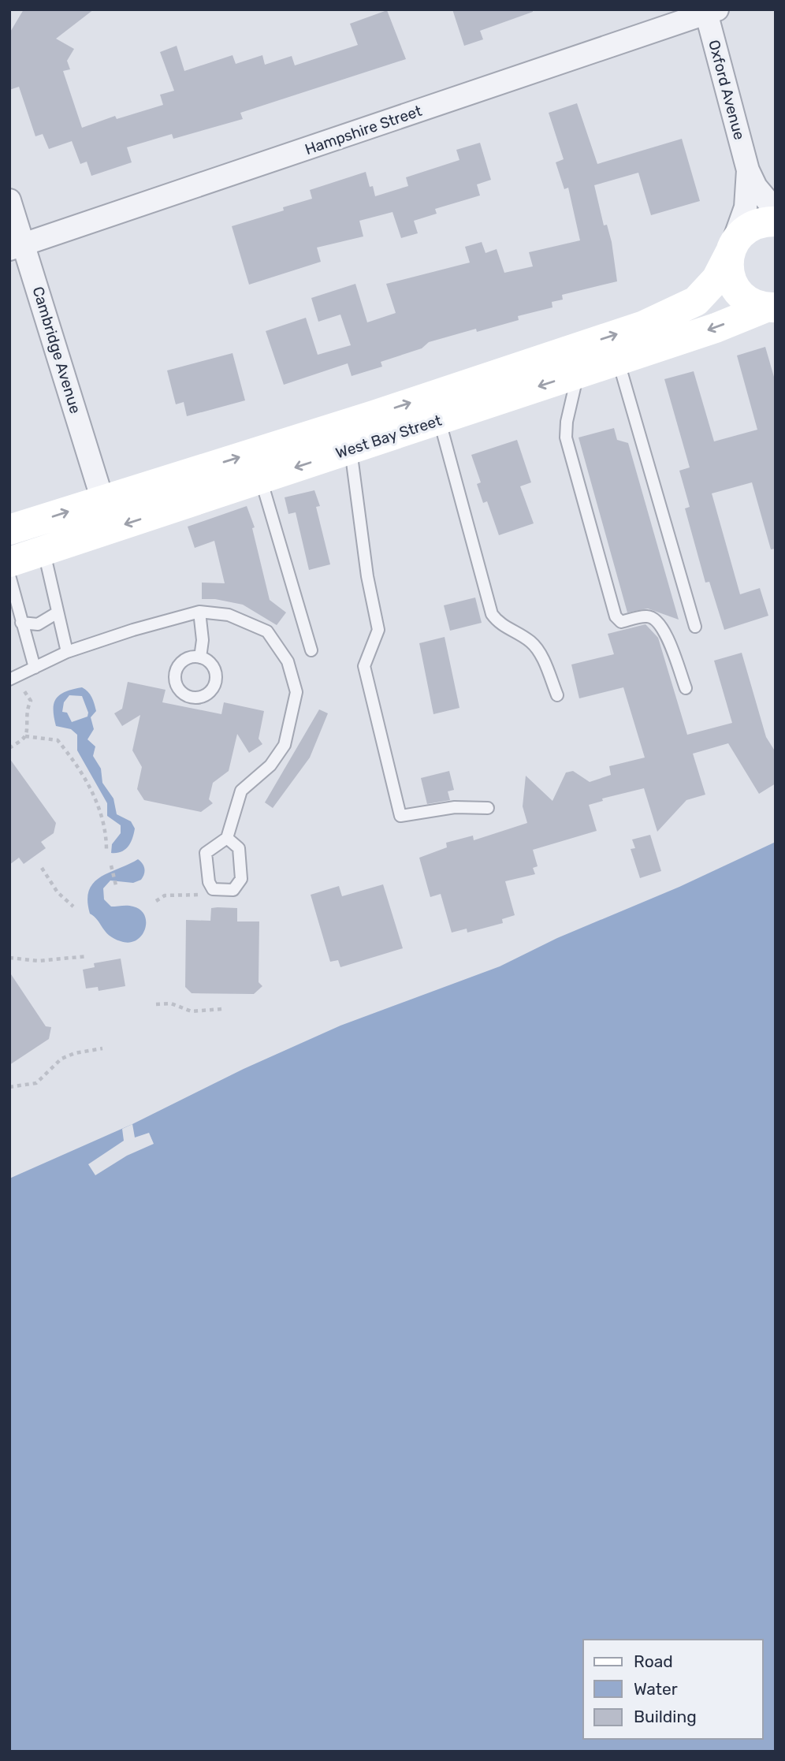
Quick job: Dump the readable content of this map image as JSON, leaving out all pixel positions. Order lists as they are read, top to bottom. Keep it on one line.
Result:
{"streets":{"main road":["West Bay Street"],"street":["Oxford Avenue","Hampshire Street","Cambridge Avenue"]},"crossings":[["Oxford Avenue","Hampshire Street"],["Oxford Avenue","West Bay Street"],["Hampshire Street","Cambridge Avenue"],["Cambridge Avenue","West Bay Street"]],"legend":["Road","Water","Building"]}
